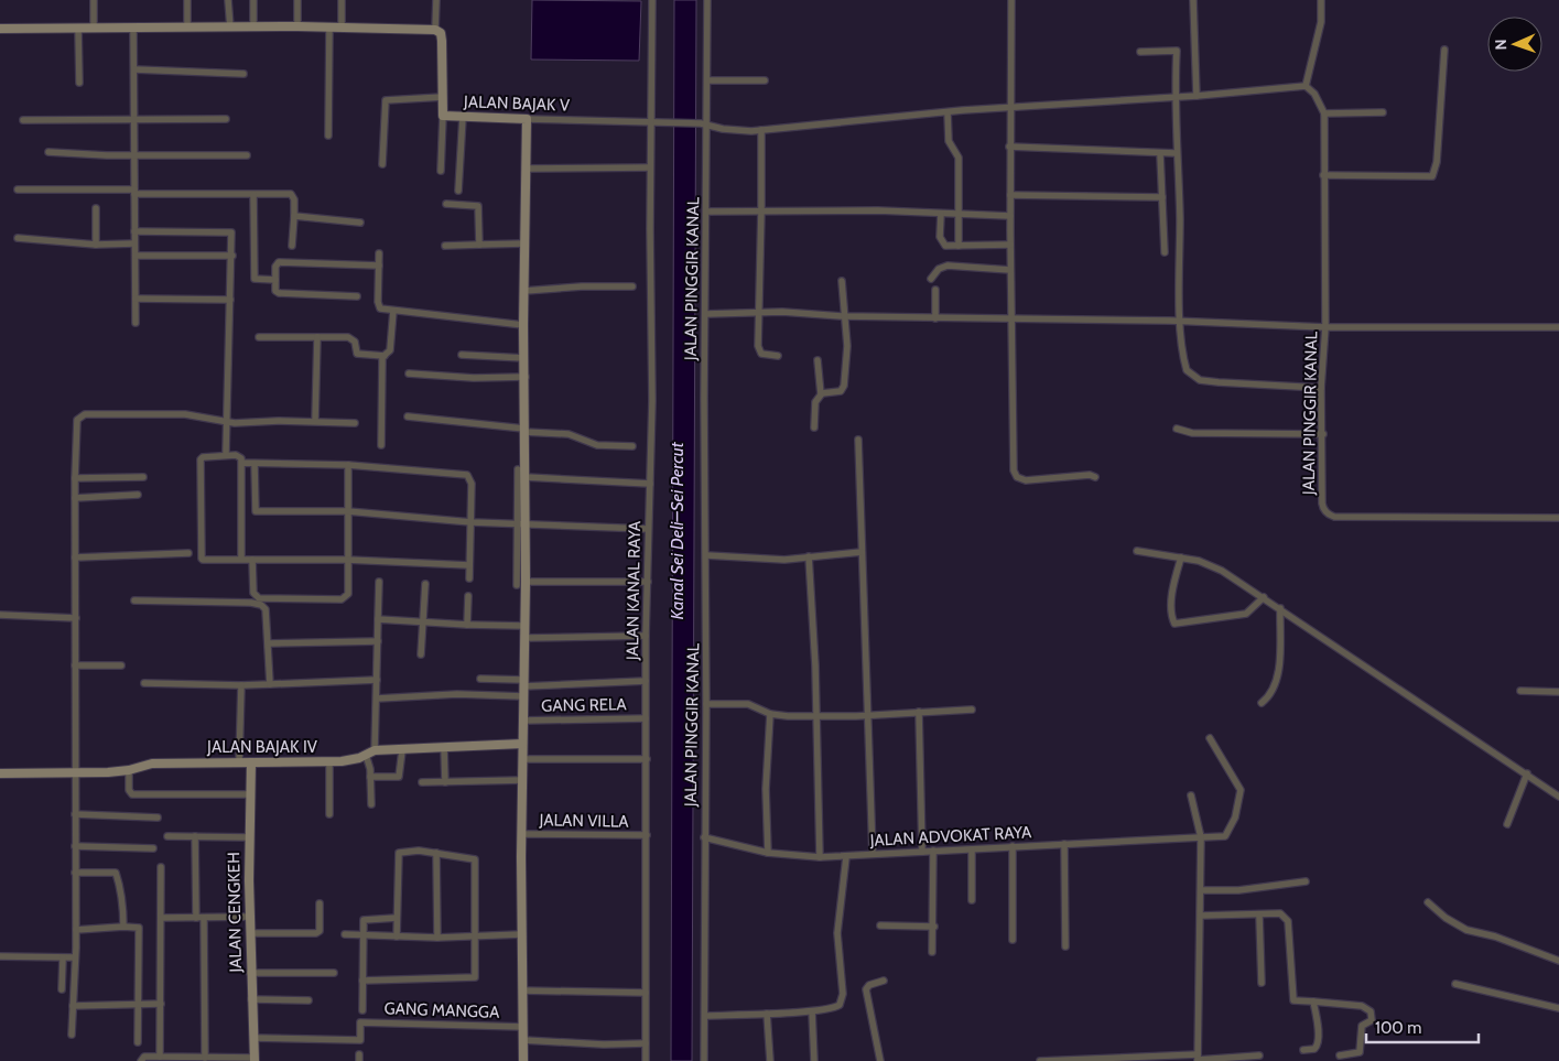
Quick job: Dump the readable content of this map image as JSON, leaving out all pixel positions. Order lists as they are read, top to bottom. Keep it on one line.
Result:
{"streets":{"street":["JALAN BAJAK V","JALAN PINGGIR KANAL","JALAN KANAL RAYA","GANG RELA","JALAN BAJAK IV","JALAN VILLA","JALAN ADVOKAT RAYA","JALAN CENGKEH","GANG MANGGA"]},"crossings":[["JALAN BAJAK V","JALAN PINGGIR KANAL"],["JALAN BAJAK V","JALAN KANAL RAYA"],["JALAN PINGGIR KANAL","JALAN ADVOKAT RAYA"],["JALAN KANAL RAYA","GANG RELA"],["JALAN KANAL RAYA","JALAN VILLA"],["JALAN BAJAK IV","JALAN CENGKEH"],["JALAN CENGKEH","GANG MANGGA"]],"water":["Kanal Sei Deli–Sei Percut"],"scale_bar":"100 m","north":"left"}
